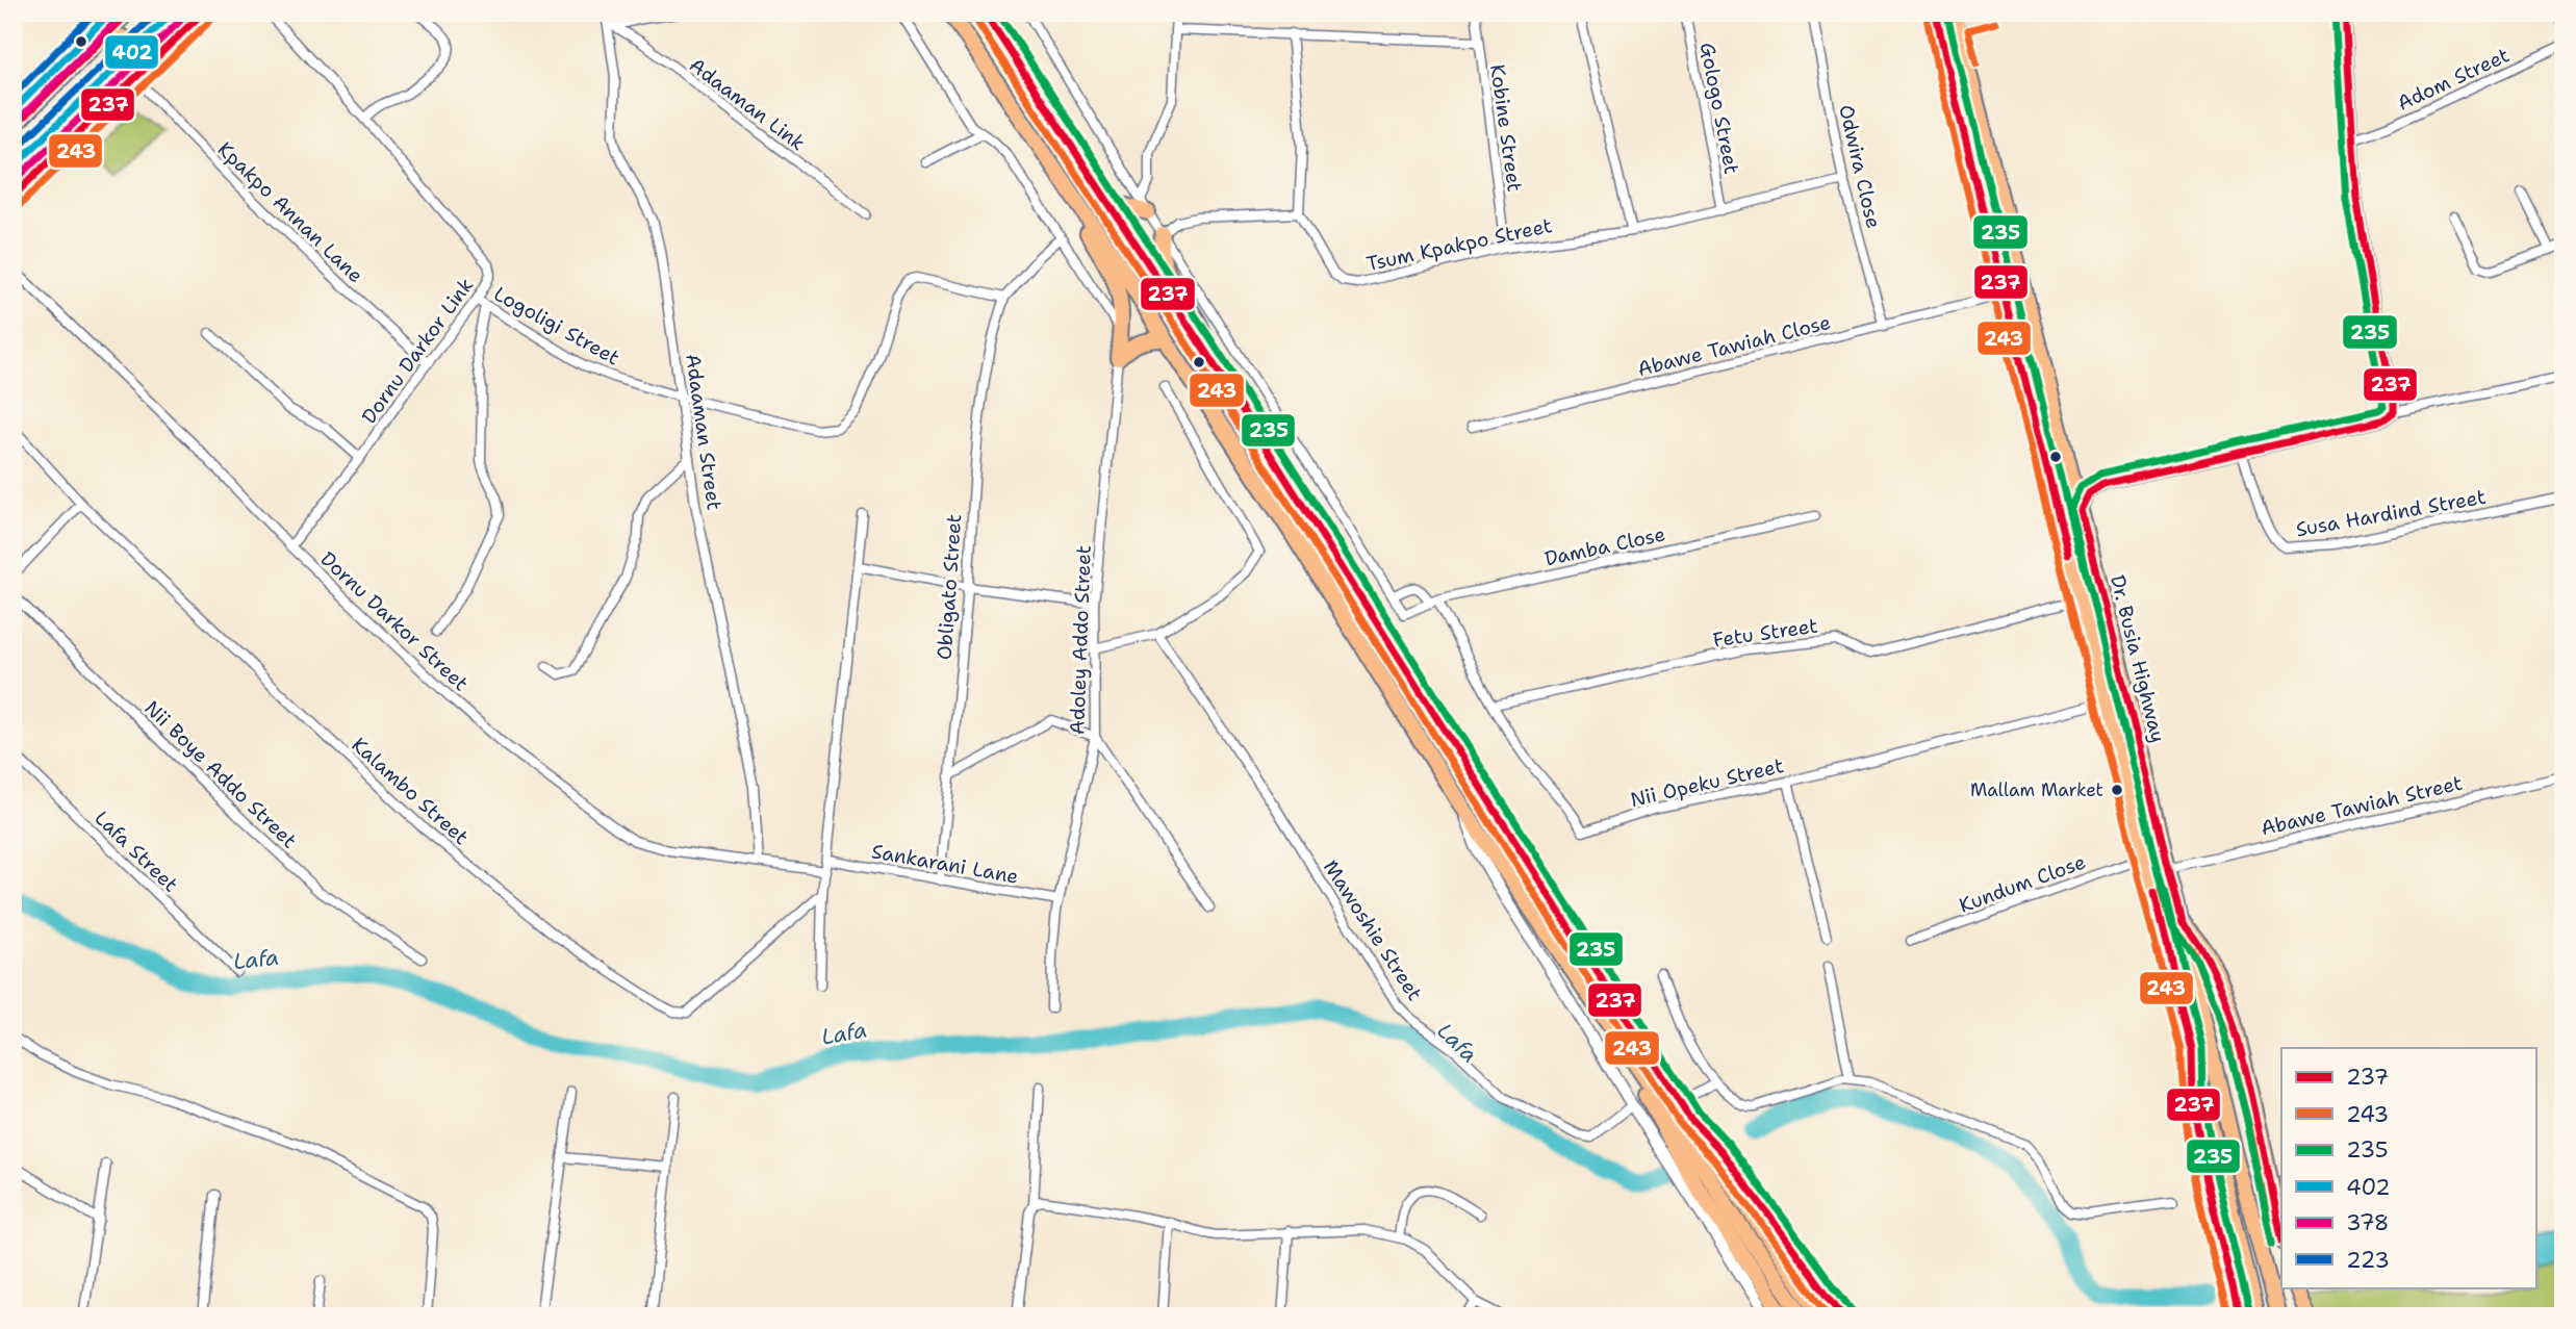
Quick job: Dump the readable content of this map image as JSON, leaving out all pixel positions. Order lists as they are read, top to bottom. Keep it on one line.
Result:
{"streets":{"highway":["Dr. Busia Highway"],"street":["Adom Street","Adaaman Link","Gologo Street","Kobine Street","Odwira Close","Kpakpo Annan Lane","Tsum Kpakpo Street","Logoligi Street","Abawe Tawiah Close","Dornu Darkor Link","Adaaman Street","Susa Hardind Street","Damba Close","Obligato Street","Dornu Darkor Street","Fetu Street","Adoley Addo Street","Nii Boye Addo Street","Nii Opeku Street","Kalambo Street","Abawe Tawiah Street","Lafa Street","Sankarani Lane","Kundum Close","Mawoshie Street"]},"crossings":[["Adaaman Link","Adaaman Street"],["Gologo Street","Tsum Kpakpo Street"],["Kobine Street","Tsum Kpakpo Street"],["Odwira Close","Tsum Kpakpo Street"],["Odwira Close","Abawe Tawiah Close"],["Kpakpo Annan Lane","Dornu Darkor Link"],["Logoligi Street","Dornu Darkor Link"],["Logoligi Street","Adaaman Street"],["Logoligi Street","Obligato Street"],["Abawe Tawiah Close","Dr. Busia Highway"],["Dornu Darkor Link","Dornu Darkor Street"],["Adaaman Street","Dornu Darkor Street"],["Damba Close","Nii Opeku Street"],["Obligato Street","Sankarani Lane"],["Fetu Street","Dr. Busia Highway"],["Fetu Street","Nii Opeku Street"],["Adoley Addo Street","Sankarani Lane"],["Dr. Busia Highway","Nii Opeku Street"],["Dr. Busia Highway","Abawe Tawiah Street"],["Dr. Busia Highway","Kundum Close"]],"water":["Lafa"],"places":["Mallam Market"],"lines":["transit line 237","transit line 243","transit line 235","transit line 402","transit line 223","transit line 378"],"legend":["237","243","235","402","378","223"]}
